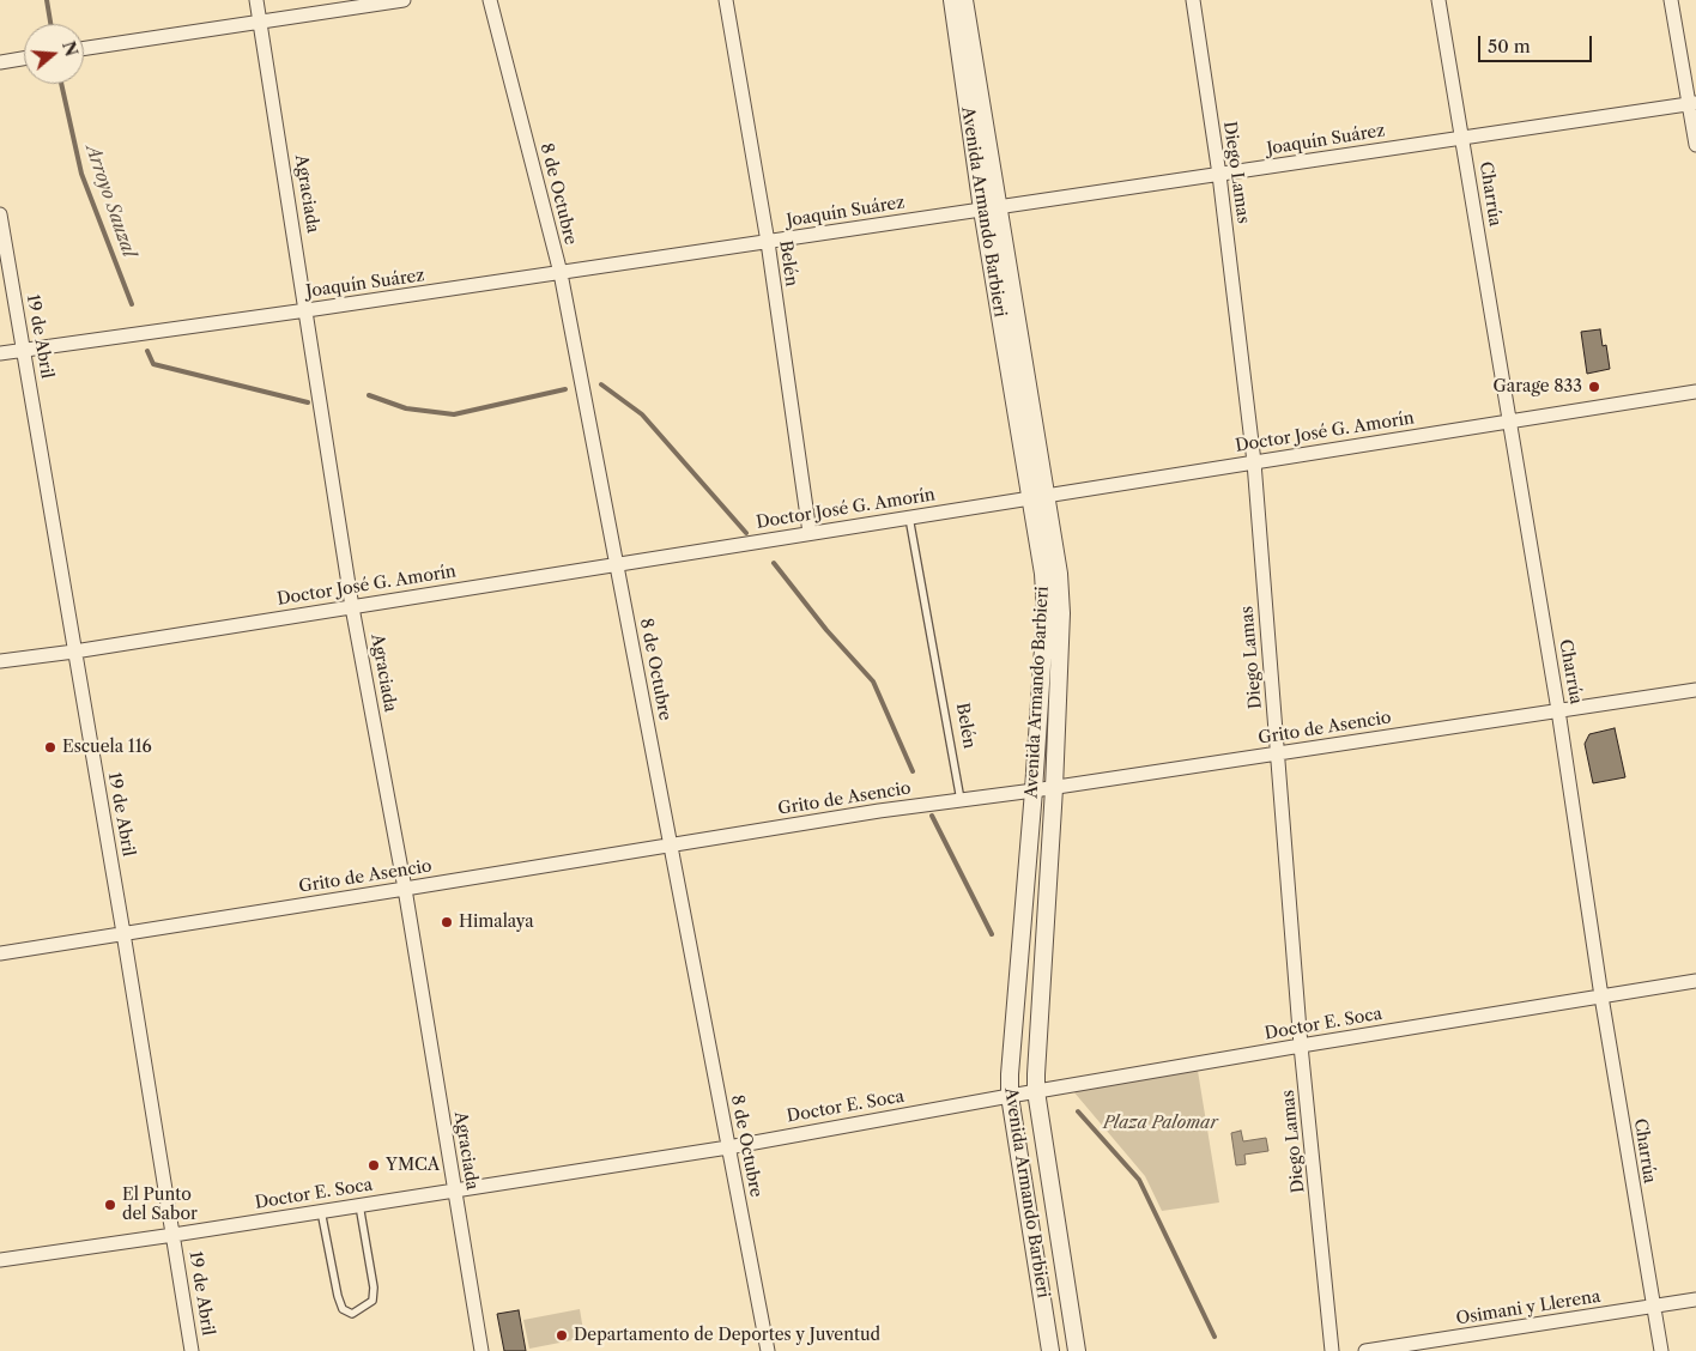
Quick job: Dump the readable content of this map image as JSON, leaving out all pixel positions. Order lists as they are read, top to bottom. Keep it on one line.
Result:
{"streets":{"street":["Joaquín Suárez","Diego Lamas","Agraciada","8 de Octubre","Charrúa","Avenida Armando Barbieri","Belén","19 de Abril","Doctor José G. Amorín","Grito de Asencio","Doctor E. Soca","Osimani y Llerena"]},"crossings":[["Joaquín Suárez","Diego Lamas"],["Joaquín Suárez","Agraciada"],["Joaquín Suárez","8 de Octubre"],["Joaquín Suárez","Charrúa"],["Joaquín Suárez","Avenida Armando Barbieri"],["Joaquín Suárez","Belén"],["Joaquín Suárez","19 de Abril"],["Diego Lamas","Doctor José G. Amorín"],["Diego Lamas","Grito de Asencio"],["Diego Lamas","Doctor E. Soca"],["Agraciada","Doctor José G. Amorín"],["Agraciada","Grito de Asencio"],["Agraciada","Doctor E. Soca"],["8 de Octubre","Doctor José G. Amorín"],["8 de Octubre","Grito de Asencio"],["8 de Octubre","Doctor E. Soca"],["Charrúa","Doctor José G. Amorín"],["Charrúa","Grito de Asencio"],["Charrúa","Doctor E. Soca"],["Charrúa","Osimani y Llerena"],["Avenida Armando Barbieri","Doctor José G. Amorín"],["Avenida Armando Barbieri","Grito de Asencio"],["Avenida Armando Barbieri","Doctor E. Soca"],["Belén","Doctor José G. Amorín"],["Belén","Grito de Asencio"],["19 de Abril","Doctor José G. Amorín"],["19 de Abril","Grito de Asencio"],["19 de Abril","Doctor E. Soca"]],"water":["Arroyo Sauzal"],"parks":["Plaza Palomar"],"places":["Garage 833","Escuela 116","Himalaya","YMCA","El Punto del Sabor","Departamento de Deportes y Juventud"],"scale_bar":"50 m","north":"right"}
